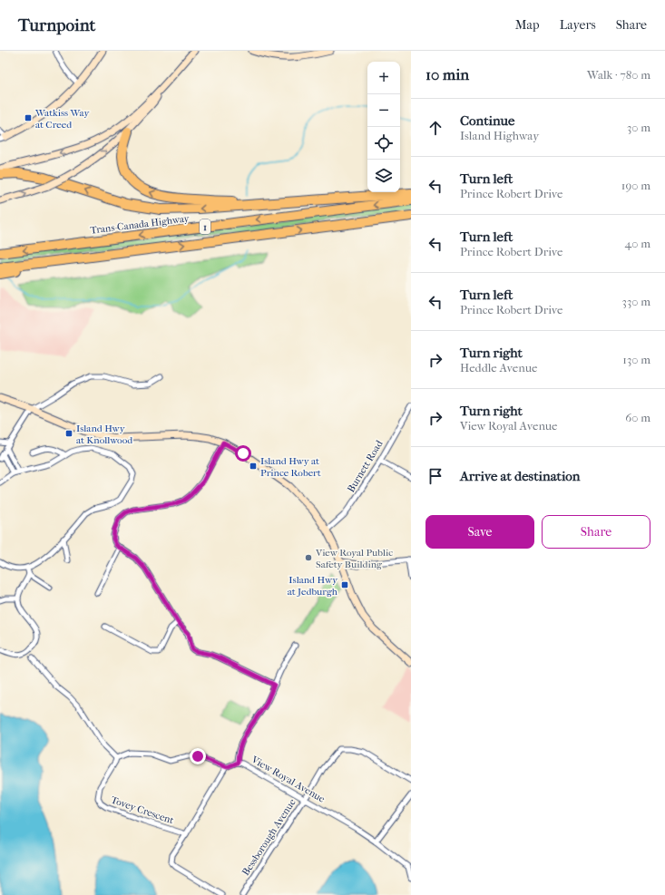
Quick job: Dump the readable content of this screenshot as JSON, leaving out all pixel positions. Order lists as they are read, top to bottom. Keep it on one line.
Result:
{"streets":{"highway":["Trans-Canada Highway","1"],"street":["Burnett Road","View Royal Avenue","Tovey Crescent","Bessborough Avenue"]},"crossings":[["View Royal Avenue","Bessborough Avenue"]],"places":{"transit":["Watkiss Way at Creed","Island Hwy at Knollwood","Island Hwy at Prince Robert","Island Hwy at Jedburgh"],"other":["View Royal Public Safety Building"]},"page":{"header":"Turnpoint","nav":["Map","Layers","Share"],"heading":["10 min","Walk · 780 m"],"map_buttons":["+","−"],"list":[["Continue","Island Highway","30 m"],["Turn left","Prince Robert Drive","190 m"],["Turn left","Prince Robert Drive","40 m"],["Turn left","Prince Robert Drive","330 m"],["Turn right","Heddle Avenue","130 m"],["Turn right","View Royal Avenue","60 m"],"Arrive at destination"],"buttons":["Save","Share"]}}
